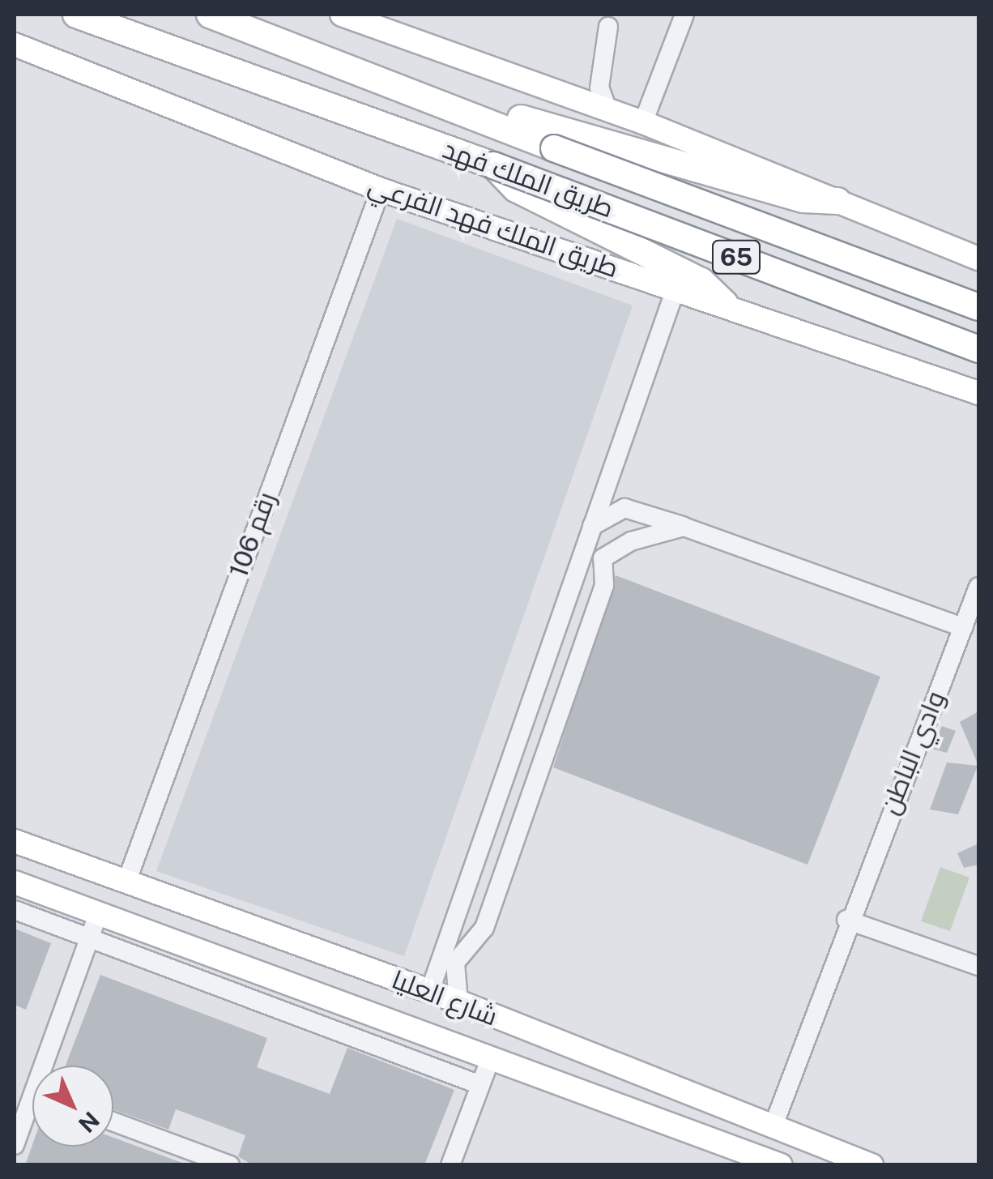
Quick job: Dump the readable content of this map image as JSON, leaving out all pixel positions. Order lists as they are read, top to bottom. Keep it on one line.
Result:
{"streets":{"highway":["طريق الملك فهد","65"],"main road":["طريق الملك فهد الفرعي","شارع العليا"],"street":["رقم 106","وادي الباطن"]},"crossings":[["طريق الملك فهد الفرعي","رقم 106"],["رقم 106","شارع العليا"],["وادي الباطن","شارع العليا"]],"north":"bottom right"}
